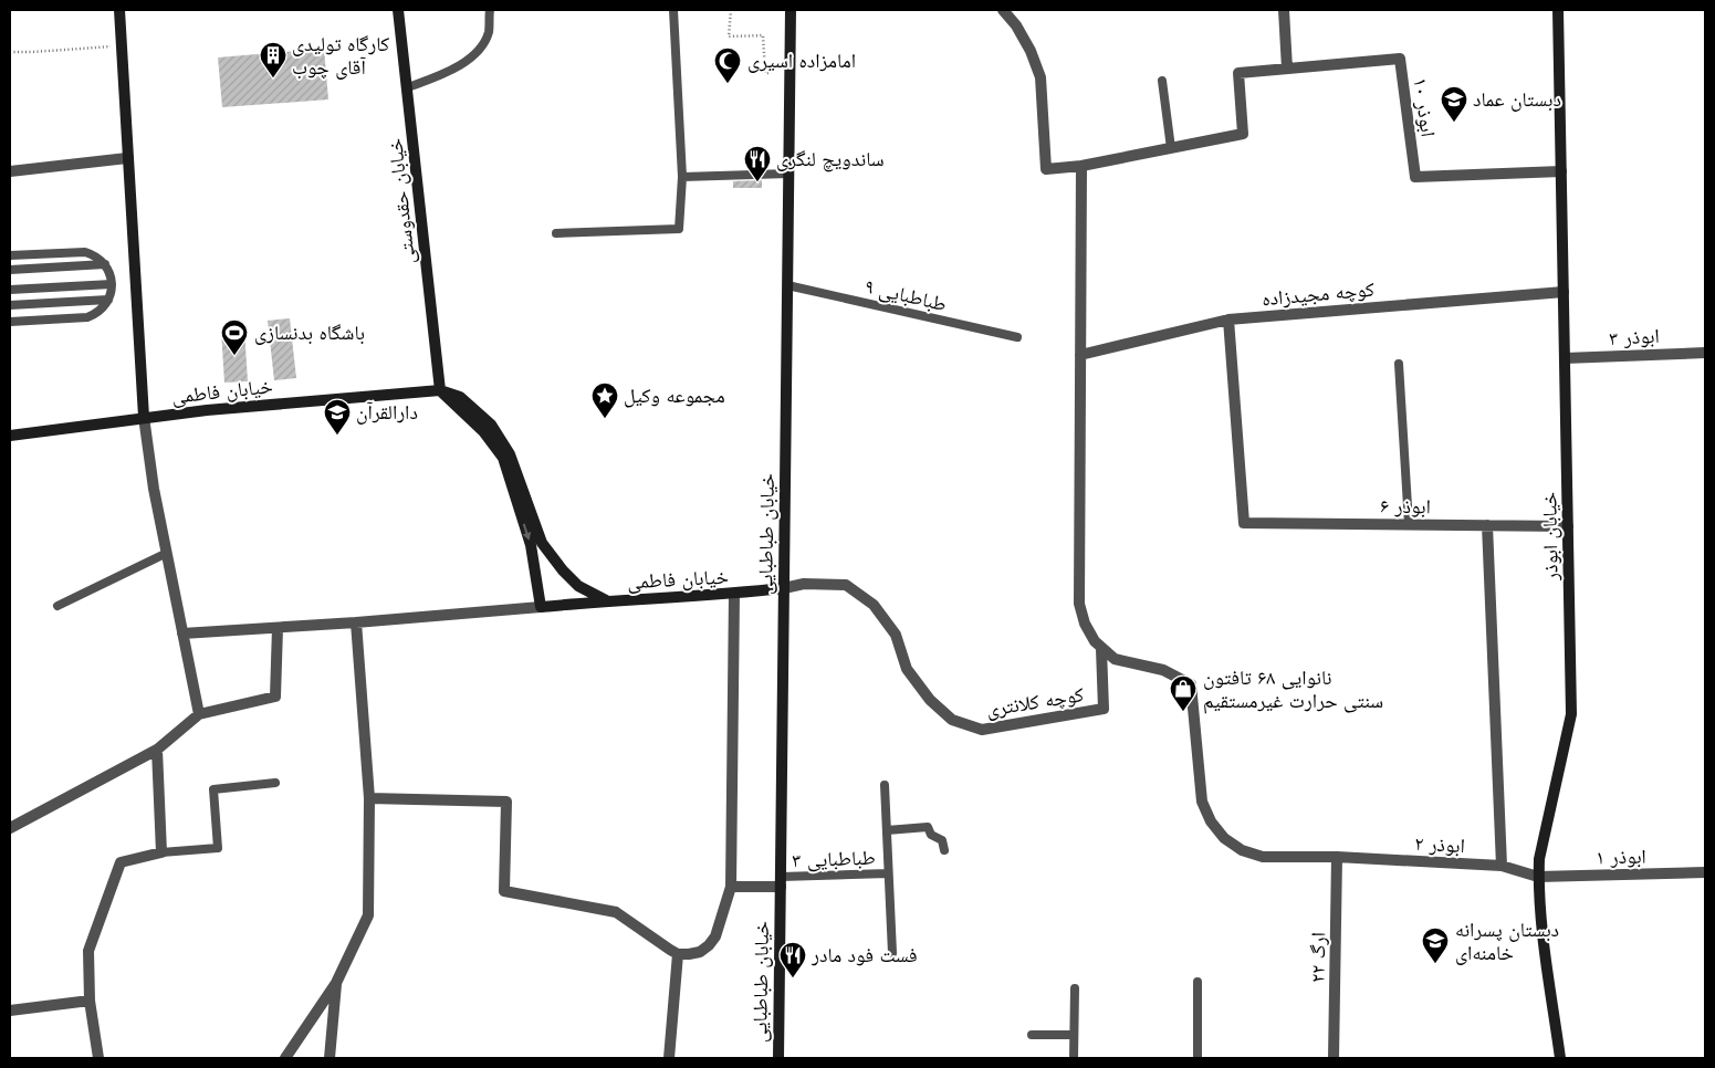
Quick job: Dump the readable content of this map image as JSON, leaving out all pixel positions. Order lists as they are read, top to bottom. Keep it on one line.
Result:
{"streets":{"street":["ابوذر ۱۰","خیابان حقدوستی","کوچه مجیدزاده","ابوذر ۳","خیابان فاطمی","ابوذر ۶","خیابان طباطبایی","خیابان ابوذر","کوچه کلانتری","ابوذر ۲","ابوذر ۱","ارگ ۲۲"],"lane":["طباطبایی ۹","طباطبایی ۳"]},"crossings":[["ابوذر ۱۰","خیابان ابوذر"],["خیابان حقدوستی","خیابان فاطمی"],["کوچه مجیدزاده","ابوذر ۶"],["کوچه مجیدزاده","خیابان ابوذر"],["طباطبایی ۹","خیابان طباطبایی"],["ابوذر ۳","خیابان ابوذر"],["خیابان فاطمی","خیابان طباطبایی"],["خیابان فاطمی","کوچه کلانتری"],["ابوذر ۶","خیابان ابوذر"],["خیابان طباطبایی","کوچه کلانتری"],["خیابان طباطبایی","طباطبایی ۳"],["خیابان ابوذر","ابوذر ۲"],["خیابان ابوذر","ابوذر ۱"],["کوچه کلانتری","ابوذر ۲"],["ابوذر ۲","ابوذر ۱"],["ابوذر ۲","ارگ ۲۲"]],"places":{"building":["کارگاه تولیدی آقای چوب"],"mosque":["امامزاده اسیری"],"school or university":["دبستان عماد","دارالقرآن","دبستان پسرانه خامنه‌ای"],"restaurant":["ساندویچ لنگری","فست فود مادر"],"sports":["باشگاه بدنسازی"],"place":["مجموعه وکیل"],"shop":["نانوایی ۶۸ تافتون سنتی حرارت غیرمستقیم"]}}
